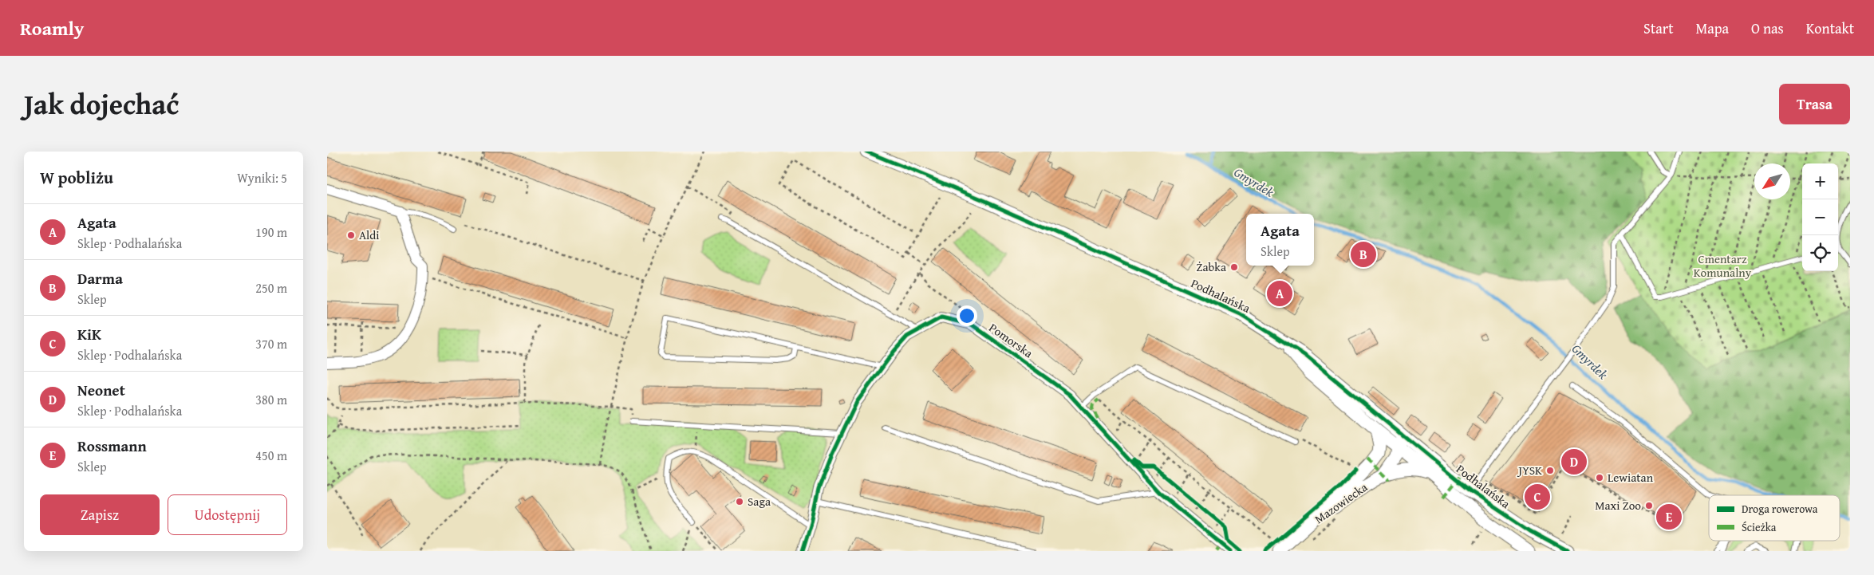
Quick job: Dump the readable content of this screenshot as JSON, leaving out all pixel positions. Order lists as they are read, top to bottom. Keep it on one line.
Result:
{"streets":{"street":["Podhalańska","Pomorska","Mazowiecka"]},"crossings":[["Podhalańska","Mazowiecka"]],"water":["Gmyrdek"],"parks":["Cmentarz Komunalny"],"places":["Aldi","Żabka","JYSK","Lewiatan","Saga","Maxi Zoo"],"legend":["Droga rowerowa","Ścieżka"],"north":"bottom left","page":{"header":"Roamly","nav":["Start","Mapa","O nas","Kontakt"],"title":"Jak dojechać","buttons":["Trasa",["Zapisz","Udostępnij"]],"heading":["W pobliżu","Wyniki: 5"],"map_buttons":["+","−"],"list":[{"mark":"A","name":"Agata","note":"Sklep · Podhalańska","value":"190 m"},{"mark":"B","name":"Darma","note":"Sklep","value":"250 m"},{"mark":"C","name":"KiK","note":"Sklep · Podhalańska","value":"370 m"},{"mark":"D","name":"Neonet","note":"Sklep · Podhalańska","value":"380 m"},{"mark":"E","name":"Rossmann","note":"Sklep","value":"450 m"}],"popup":["Agata","Sklep"],"pins":["B","A","D","C","E"]}}
